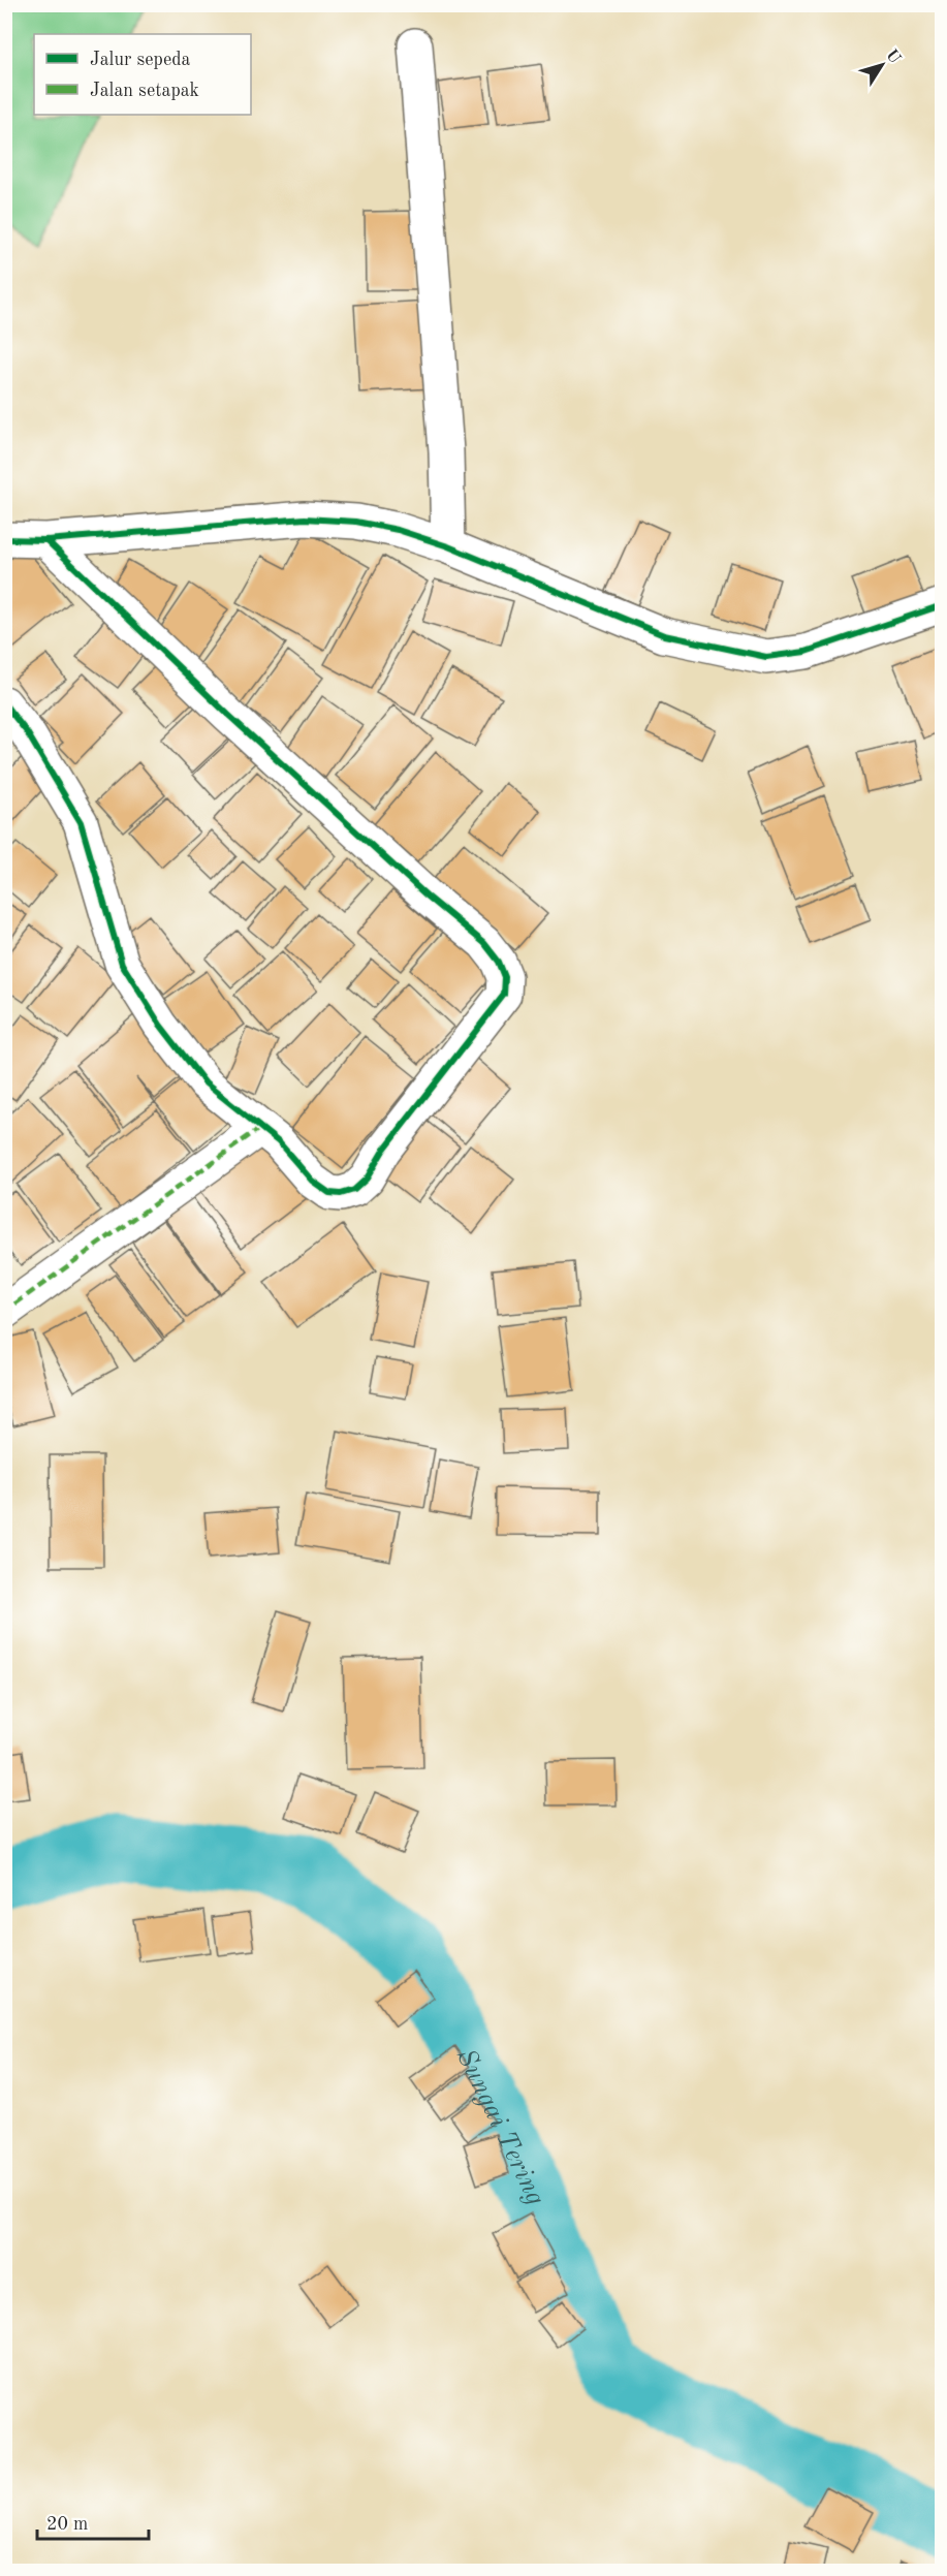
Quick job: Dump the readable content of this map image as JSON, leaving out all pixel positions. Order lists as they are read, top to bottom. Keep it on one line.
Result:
{"water":["Sungai Tering"],"legend":["Jalur sepeda","Jalan setapak"],"scale_bar":"20 m","north":"top right"}
